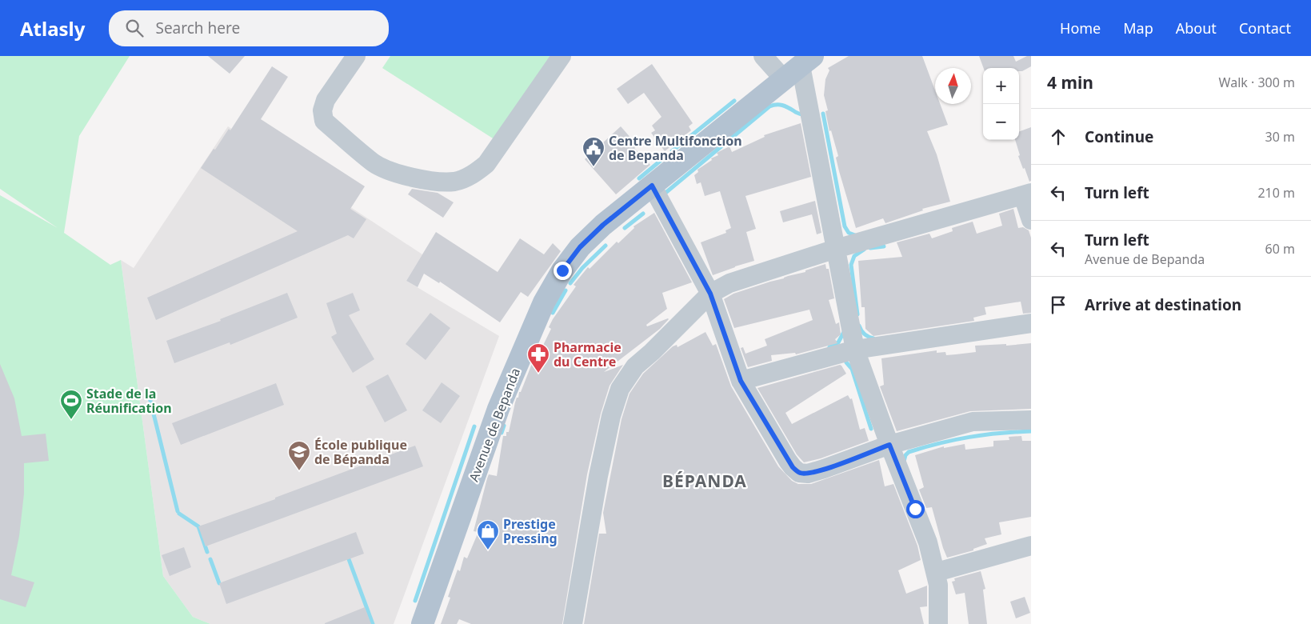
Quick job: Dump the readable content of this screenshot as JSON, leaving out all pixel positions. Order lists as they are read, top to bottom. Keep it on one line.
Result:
{"streets":{"main road":["Avenue de Bepanda"]},"districts":["BÉPANDA"],"places":{"public building":["Centre Multifonction de Bepanda"],"pharmacy":["Pharmacie du Centre"],"sports":["Stade de la Réunification"],"school or university":["École publique de Bépanda"],"shop":["Prestige Pressing"]},"north":"top","page":{"header":"Atlasly","search":"Search here","nav":["Home","Map","About","Contact"],"heading":["4 min","Walk · 300 m"],"map_buttons":["+","−"],"list":[["Continue","30 m"],["Turn left","210 m"],["Turn left","Avenue de Bepanda","60 m"],"Arrive at destination"]}}
